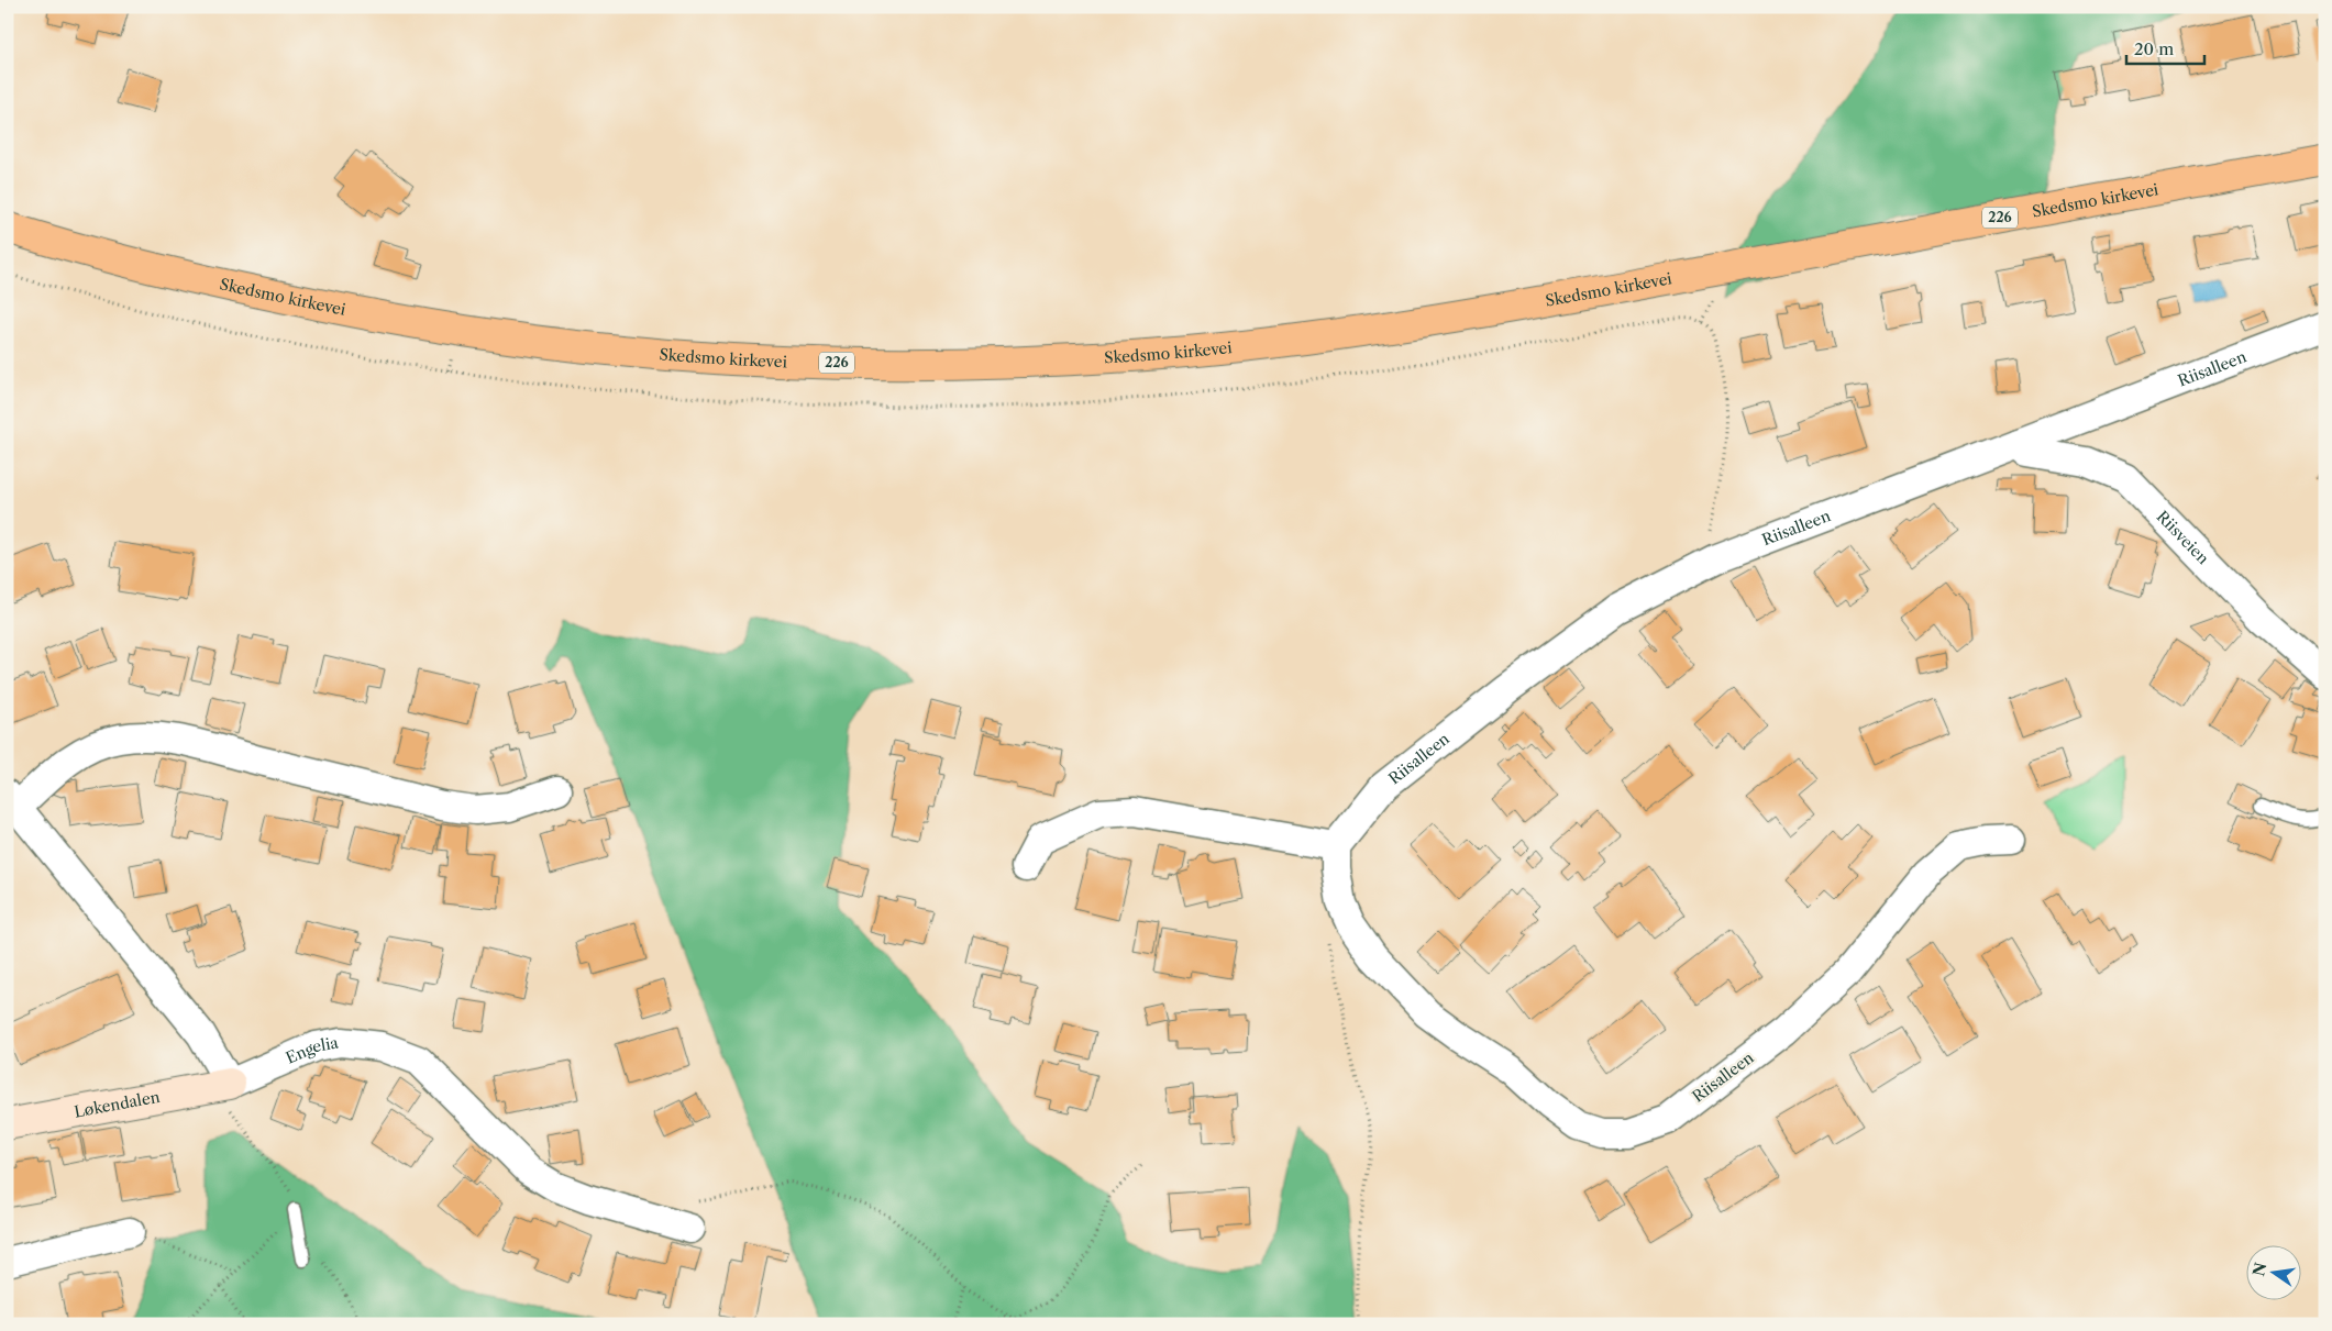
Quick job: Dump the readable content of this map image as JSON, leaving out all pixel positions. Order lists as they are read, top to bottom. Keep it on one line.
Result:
{"streets":{"highway":["Skedsmo kirkevei","226"],"street":["Riisalleen","Riisveien","Engelia","Løkendalen"]},"crossings":[["Riisalleen","Riisveien"],["Engelia","Løkendalen"]],"scale_bar":"20 m","north":"left"}
